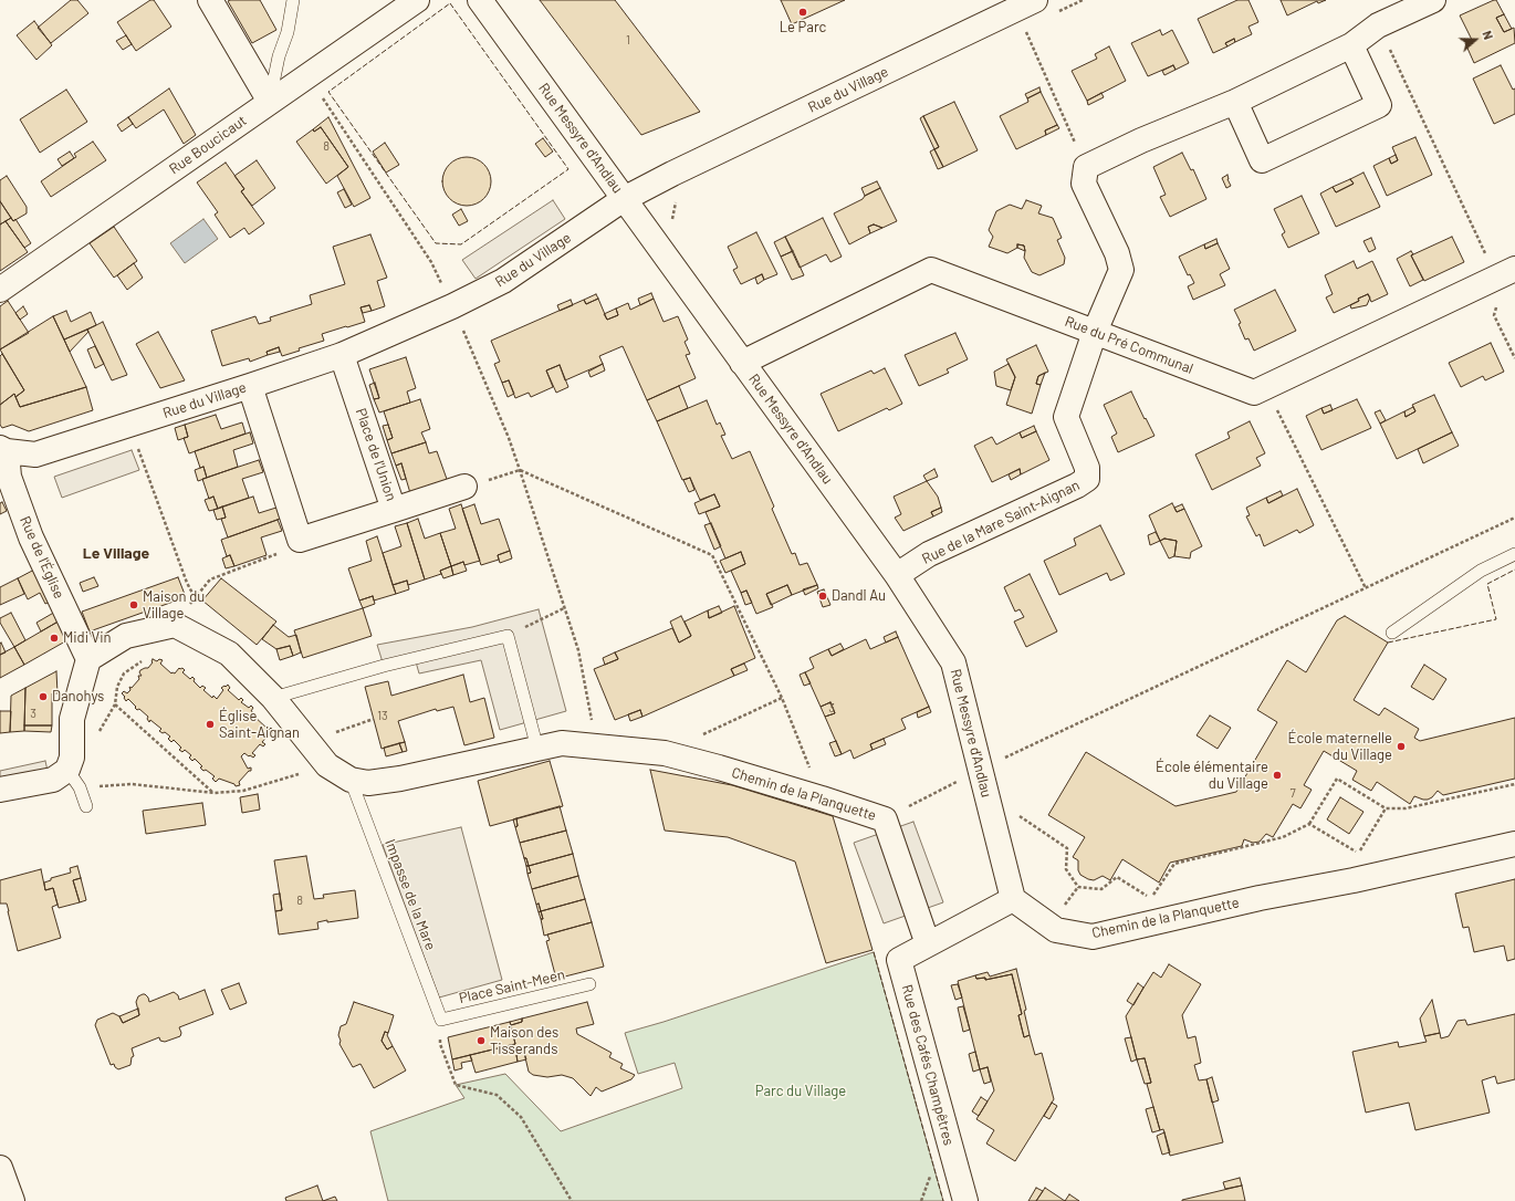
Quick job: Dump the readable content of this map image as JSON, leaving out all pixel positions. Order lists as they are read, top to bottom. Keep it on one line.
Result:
{"streets":{"street":["Rue du Village","Rue Messyre d'Andlau","Rue Boucicaut","Rue du Pré Communal","Place de l'Union","Rue de la Mare Saint-Aignan","Rue de l'Église","Chemin de la Planquette","Rue des Cafés Champêtres"],"lane":["Impasse de la Mare","Place Saint-Meen"]},"crossings":[["Rue du Village","Rue Messyre d'Andlau"],["Rue du Village","Place de l'Union"],["Rue du Village","Rue de l'Église"],["Rue Messyre d'Andlau","Rue du Pré Communal"],["Rue Messyre d'Andlau","Rue de la Mare Saint-Aignan"],["Rue Messyre d'Andlau","Chemin de la Planquette"],["Rue du Pré Communal","Rue de la Mare Saint-Aignan"],["Chemin de la Planquette","Impasse de la Mare"],["Chemin de la Planquette","Rue des Cafés Champêtres"],["Impasse de la Mare","Place Saint-Meen"]],"districts":["Le Village"],"parks":["Parc du Village"],"places":["Le Parc","Dandl Au","Maison du Village","Midi Vin","Danohys","Église Saint-Aignan","École maternelle du Village","École élémentaire du Village","Maison des Tisserands"],"house_numbers":["1","8","3","3","13","7","8"],"north":"right"}
